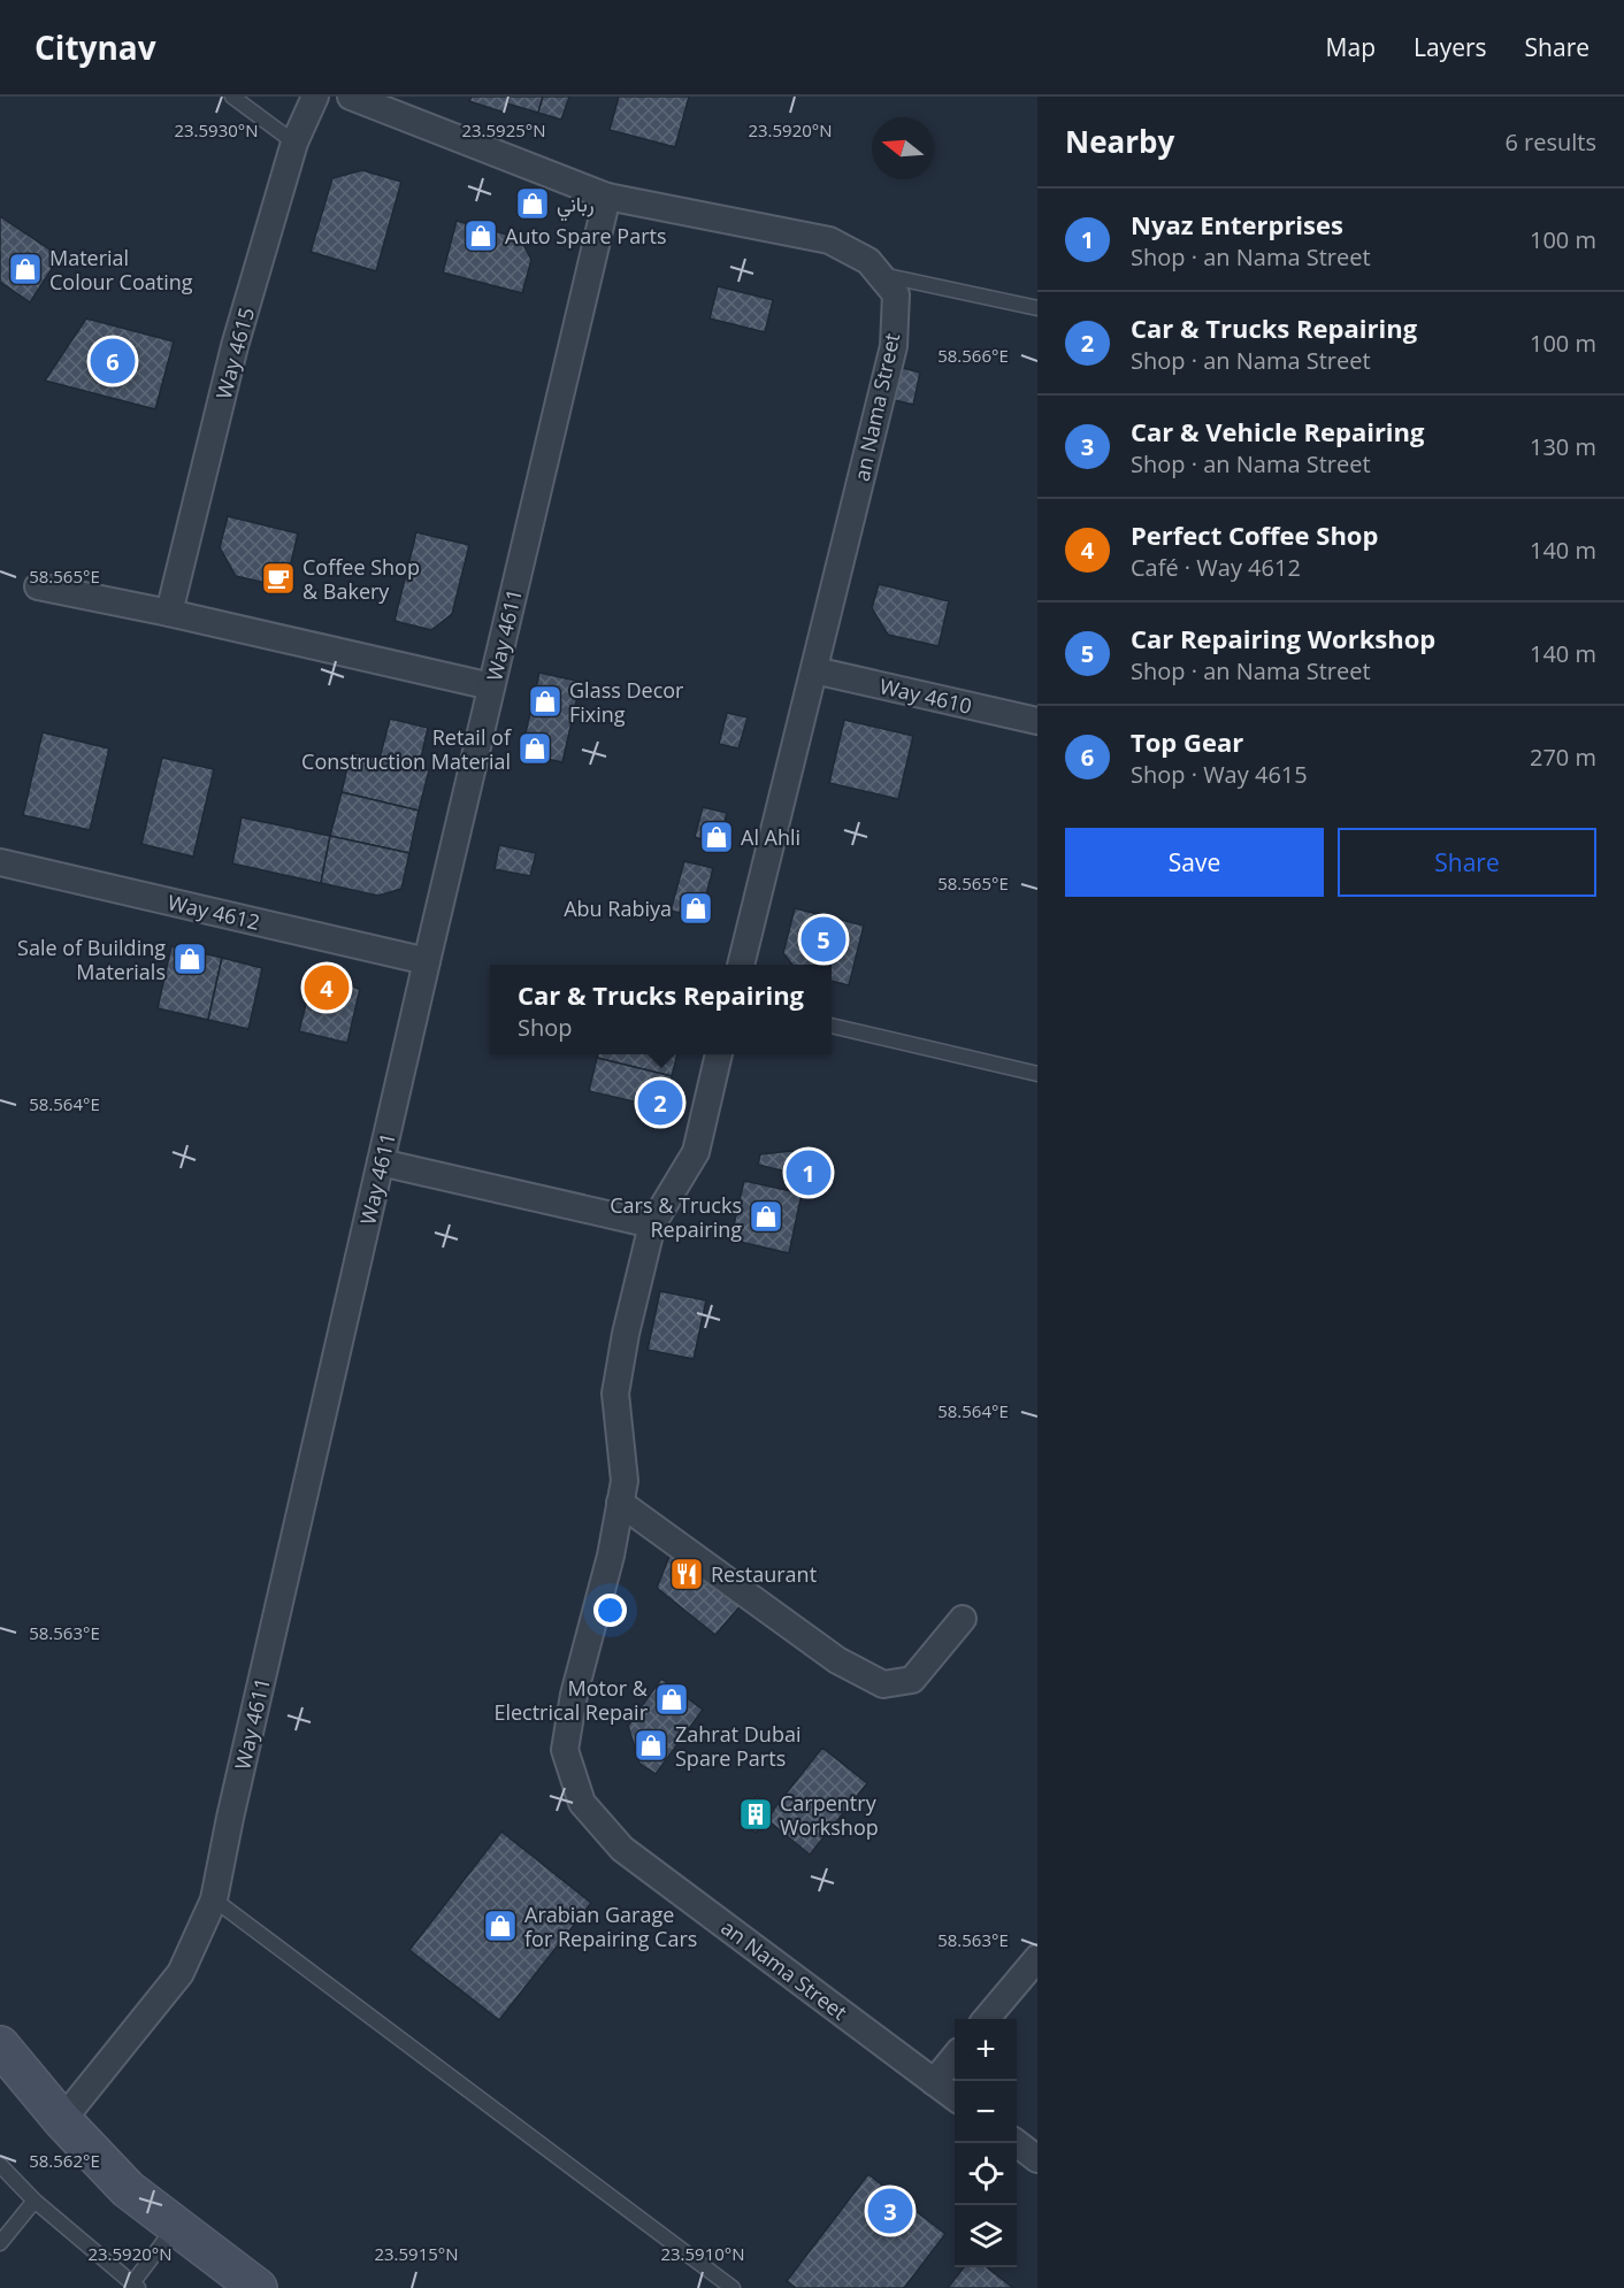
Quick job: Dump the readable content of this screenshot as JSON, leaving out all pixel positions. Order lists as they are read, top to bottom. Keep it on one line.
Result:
{"streets":{"street":["Way 4615","an Nama Street","Way 4611","Way 4610","Way 4612"]},"crossings":[["an Nama Street","Way 4611"],["an Nama Street","Way 4610"],["Way 4611","Way 4612"]],"places":{"shop":["رباني","Auto Spare Parts","Material Colour Coating","Glass Decor Fixing","Retail of Construction Material","Al Ahli","Abu Rabiya","Sale of Building Materials","Cars & Trucks Repairing","Motor & Electrical Repair","Zahrat Dubai Spare Parts","Arabian Garage for Repairing Cars"],"cafe":["Coffee Shop & Bakery"],"restaurant":["Restaurant"],"building":["Carpentry Workshop"]},"north":"left","page":{"header":"Citynav","nav":["Map","Layers","Share"],"heading":["Nearby","6 results"],"list":[{"mark":"1","name":"Nyaz Enterprises","note":"Shop · an Nama Street","value":"100 m"},{"mark":"2","name":"Car & Trucks Repairing","note":"Shop · an Nama Street","value":"100 m"},{"mark":"3","name":"Car & Vehicle Repairing","note":"Shop · an Nama Street","value":"130 m"},{"mark":"4","name":"Perfect Coffee Shop","note":"Café · Way 4612","value":"140 m"},{"mark":"5","name":"Car Repairing Workshop","note":"Shop · an Nama Street","value":"140 m"},{"mark":"6","name":"Top Gear","note":"Shop · Way 4615","value":"270 m"}],"pins":["6","5","4","2","1","3"],"buttons":["Save","Share"],"popup":["Car & Trucks Repairing","Shop"],"map_buttons":["+","−"]},"coordinates":["23.5930°N","23.5925°N","23.5920°N","58.566°E","58.565°E","58.564°E","58.563°E","58.562°E","23.5915°N","23.5910°N"]}
